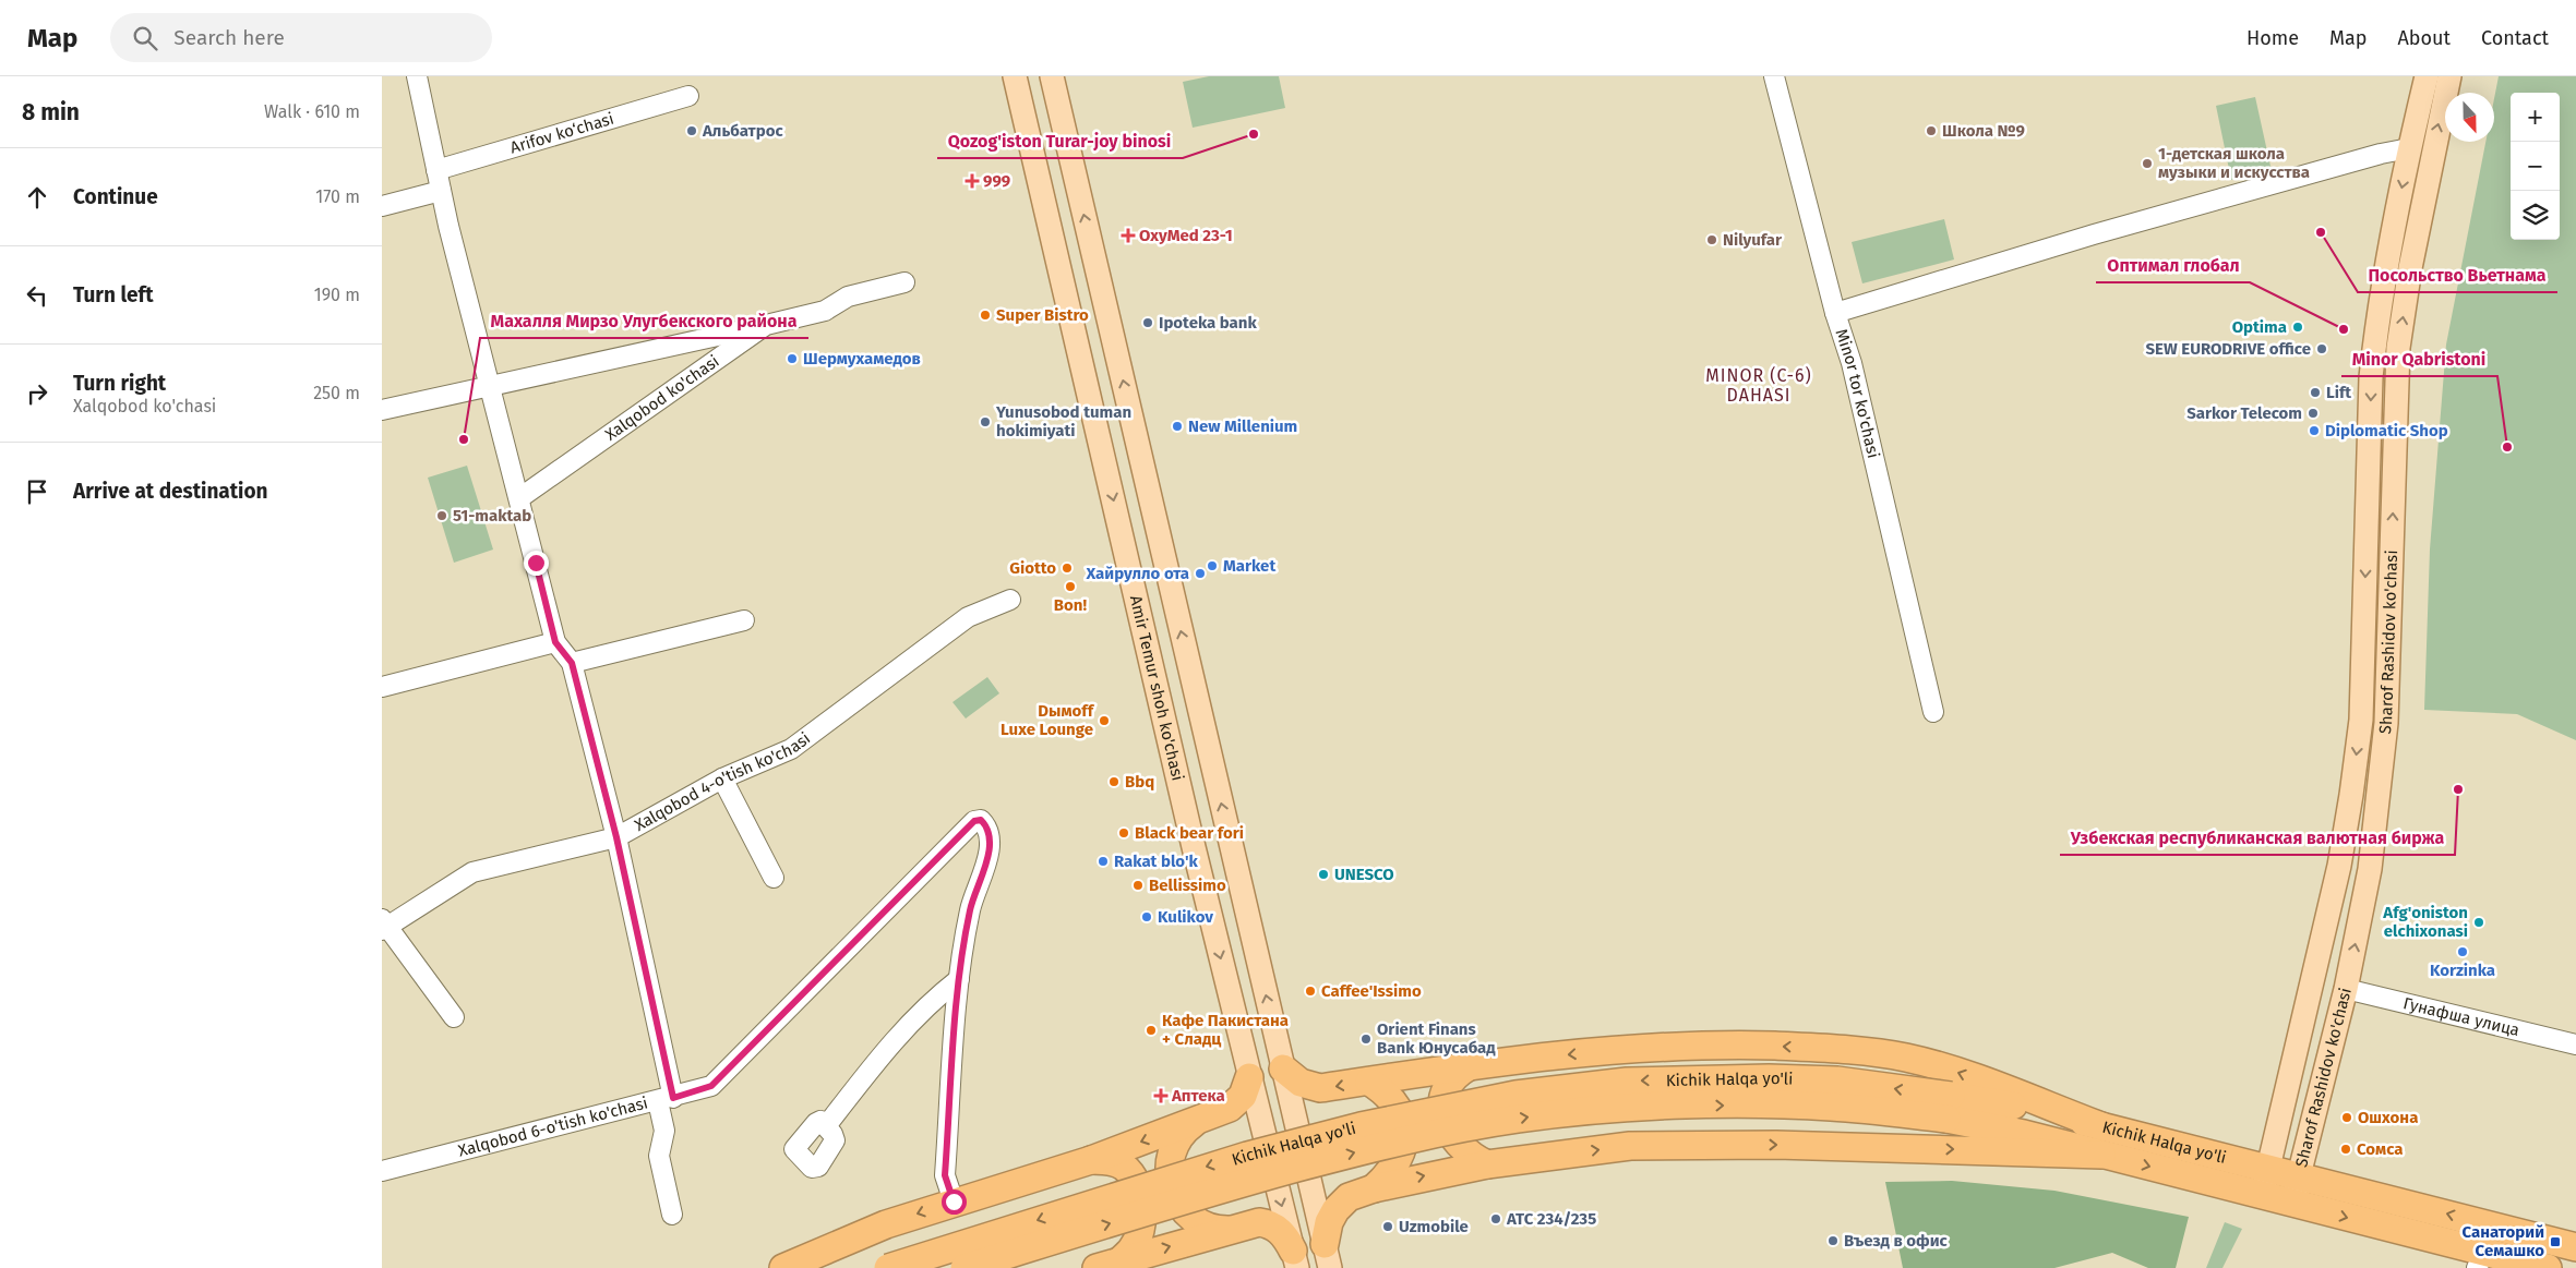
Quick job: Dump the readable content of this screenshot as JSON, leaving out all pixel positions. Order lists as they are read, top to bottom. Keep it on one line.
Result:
{"streets":{"highway":["Kichik Halqa yo'li"],"main road":["Sharof Rashidov ko'chasi","Amir Temur shoh ko'chasi"],"street":["Arifov ko‘chasi","Minor tor ko'chasi","Xalqobod ko'chasi","Xalqobod 4-o'tish ko'chasi","Гунафша улица","Xalqobod 6-o'tish ko'chasi"]},"crossings":[["Sharof Rashidov ko'chasi","Гунафша улица"],["Sharof Rashidov ko'chasi","Kichik Halqa yo'li"]],"districts":["MINOR (C-6) DAHASI"],"places":{"other":["Альбатрос","Школа №9","Qozog'iston Turar-joy binosi","1-детская школа музыки и искусства","Посольство Вьетнама","Nilyufar","Super Bistro","Ipoteka bank","Optima","Оптимал глобал","SEW EURODRIVE office","Шермухамедов","Lift","Sarkor Telecom","Yunusobod tuman hokimiyati","New Millenium","Diplomatic Shop","Махалля Мирзо Улугбекского района","Minor Qabristoni","51-maktab","Market","Giotto","Хайрулло ота","Bon!","Dымоff Luxe Lounge","Bbq","Узбекская республиканская валютная биржа","Black bear fori","Rakat blo'k","UNESCO","Bellissimo","Kulikov","Afg'oniston elchixonasi","Korzinka","Caffee'Issimo","Кафе Пакистана + Сладц","Orient Finans Bank Юнусабад","Ошхона","Сомса","ATC 234/235","Uzmobile","Въезд в офис"],"health":["999","OxyMed 23-1","Аптека"],"transit":["Санаторий Семашко"]},"north":"bottom","page":{"header":"Map","search":"Search here","nav":["Home","Map","About","Contact"],"heading":["8 min","Walk · 610 m"],"map_buttons":["+","−"],"list":[["Continue","170 m"],["Turn left","190 m"],["Turn right","Xalqobod ko'chasi","250 m"],"Arrive at destination"]}}
